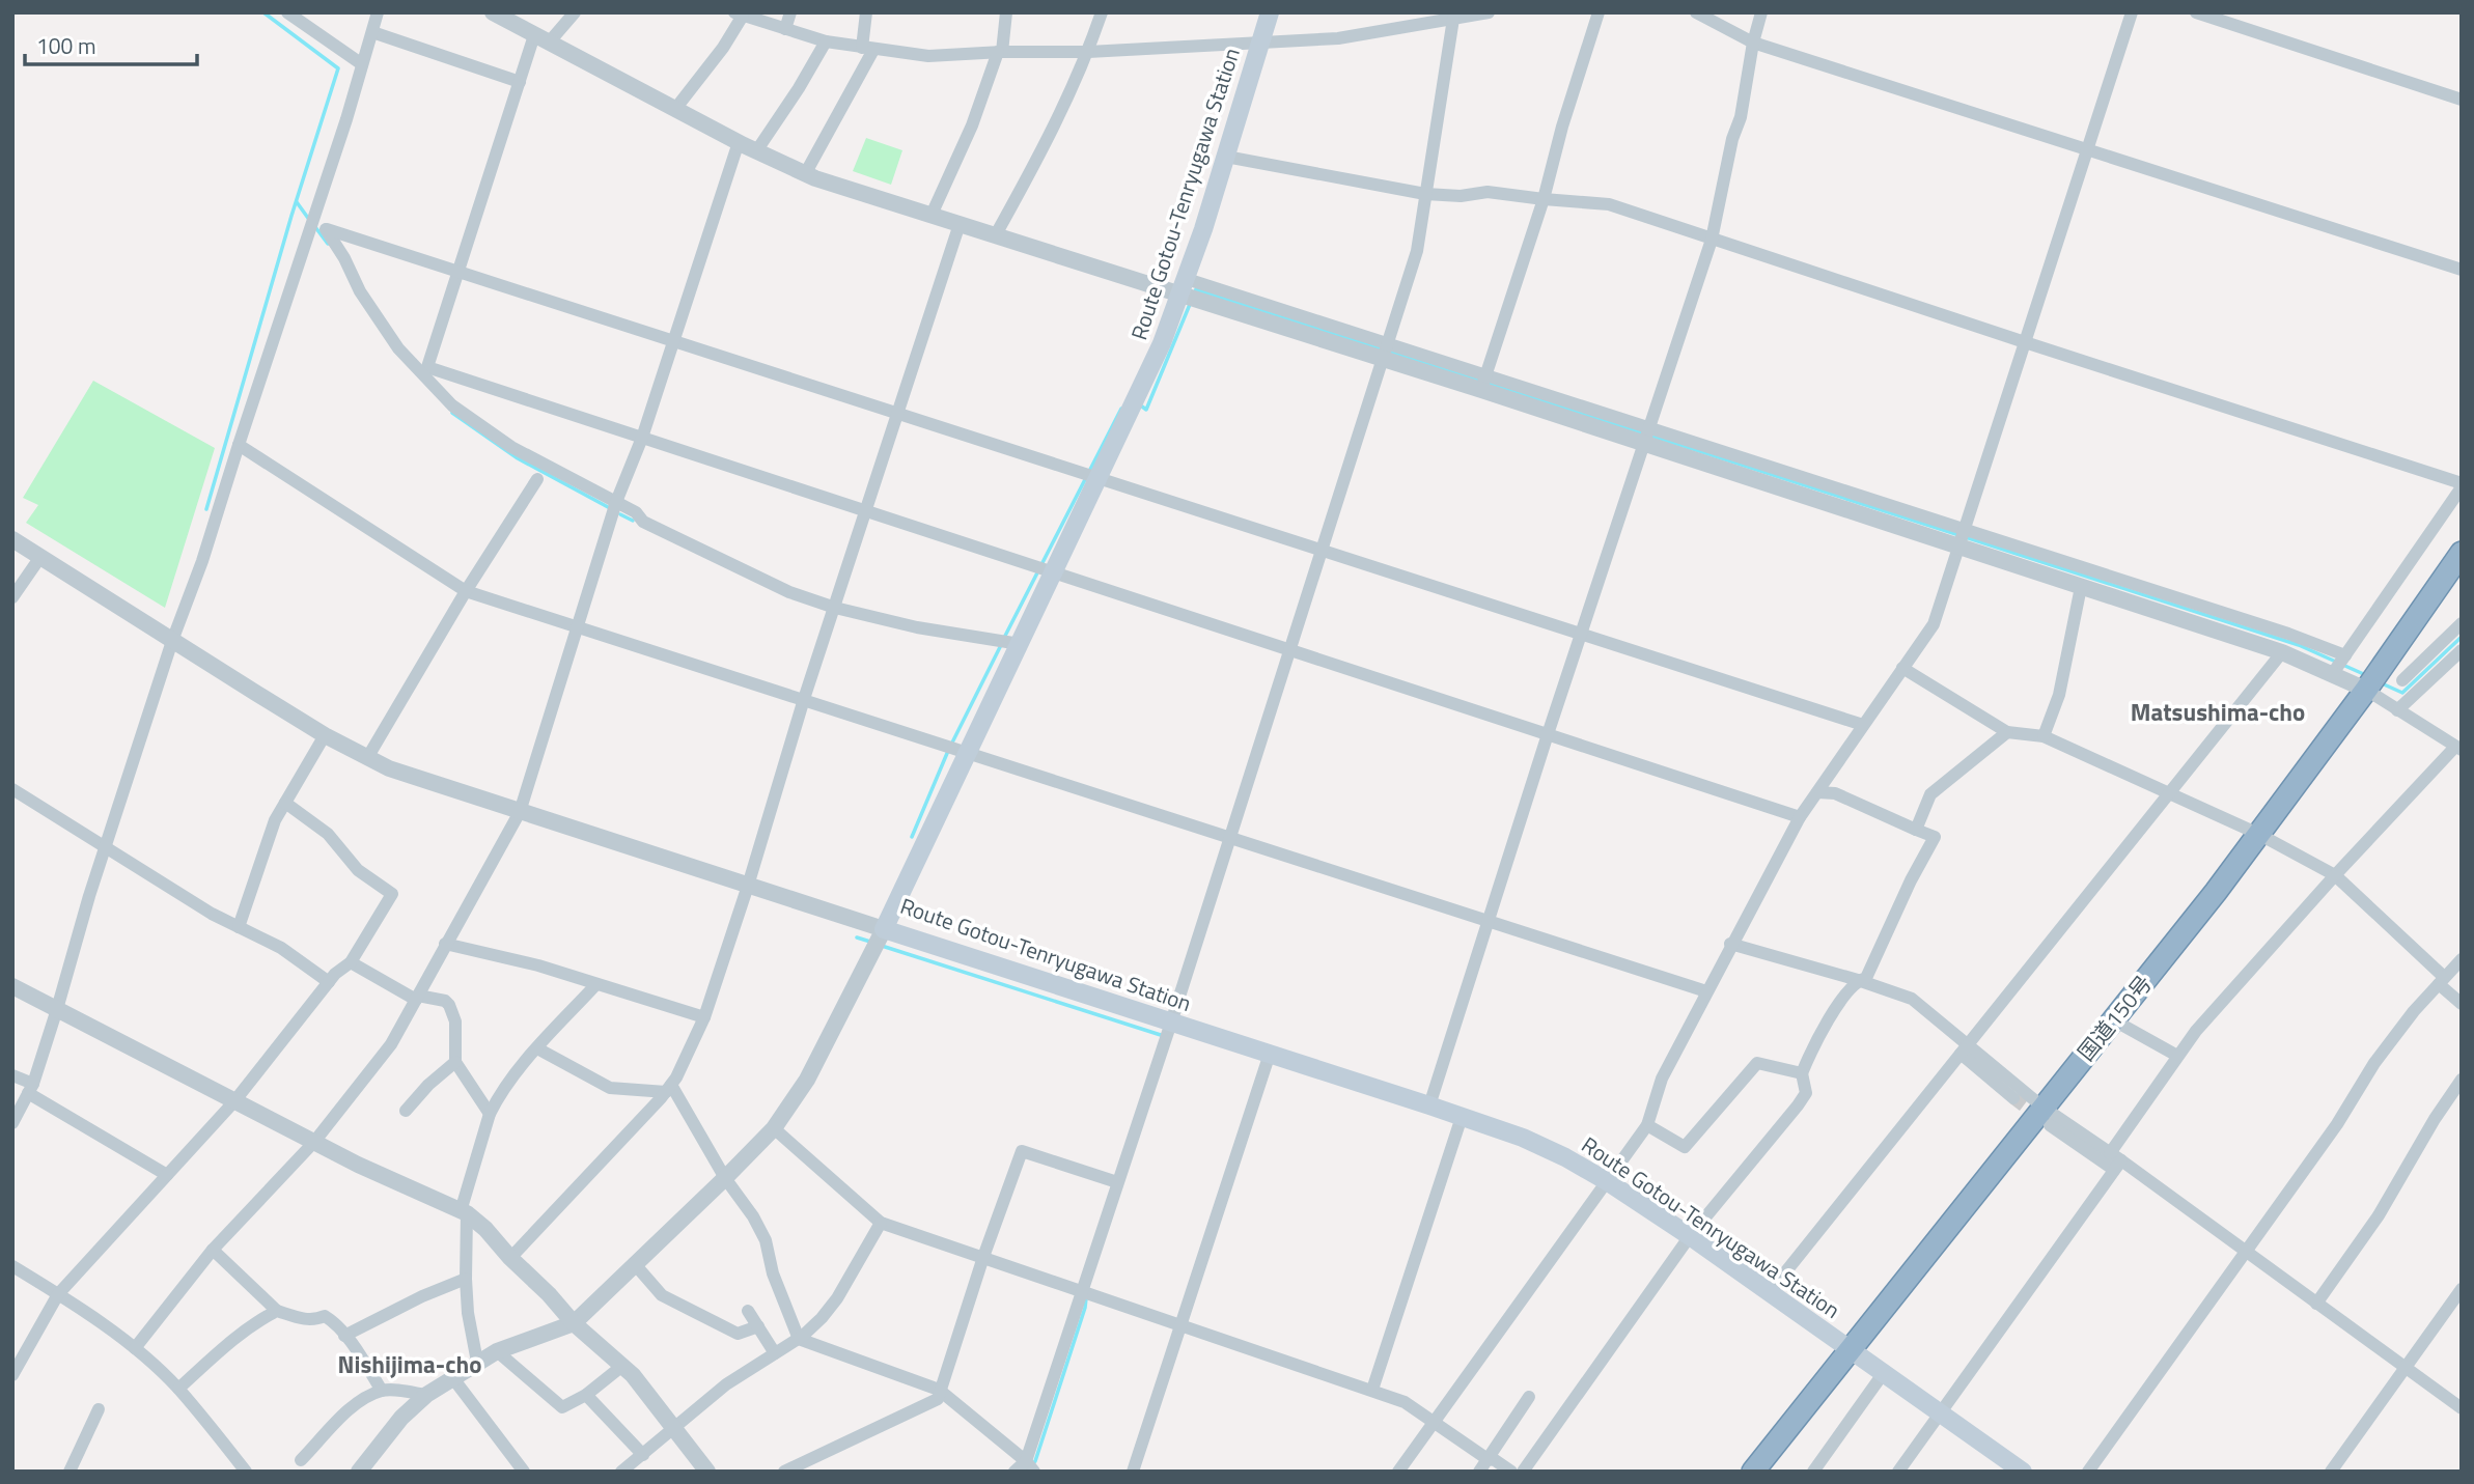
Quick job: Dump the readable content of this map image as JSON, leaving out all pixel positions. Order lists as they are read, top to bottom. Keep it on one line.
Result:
{"streets":{"highway":["国道150号"],"main road":["Route Gotou-Tenryugawa Station"]},"crossings":[["Route Gotou-Tenryugawa Station","国道150号"]],"districts":["Matsushima-cho","Nishijima-cho"],"scale_bar":"100 m"}
